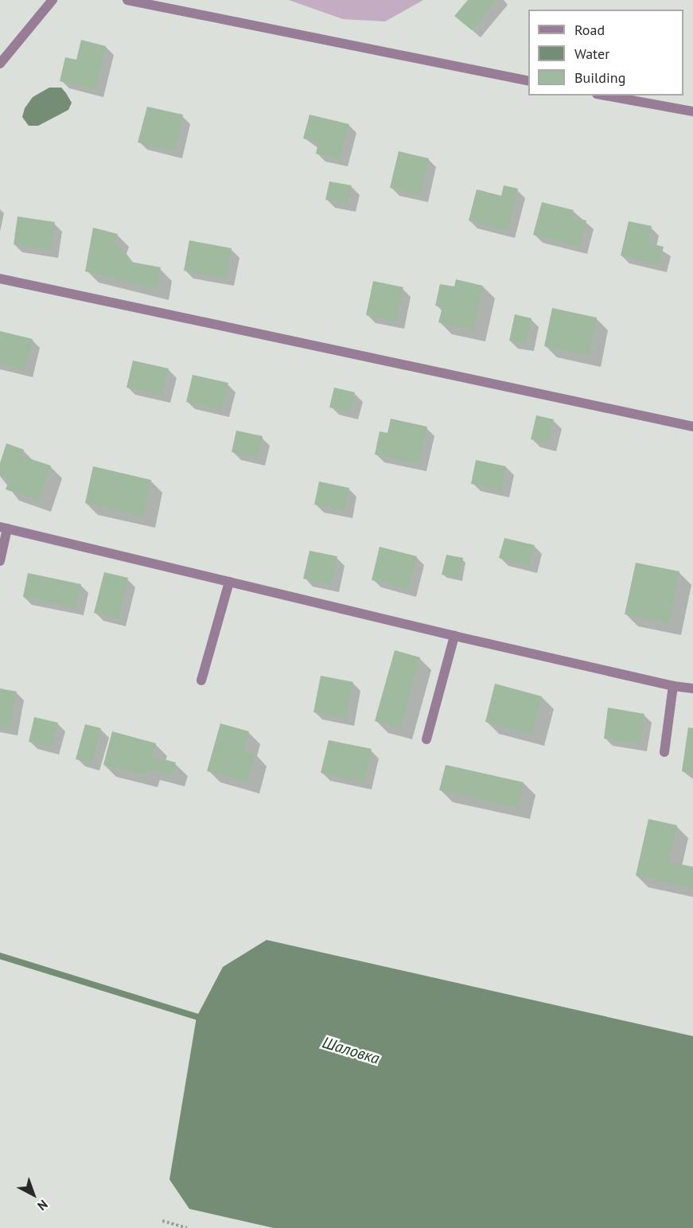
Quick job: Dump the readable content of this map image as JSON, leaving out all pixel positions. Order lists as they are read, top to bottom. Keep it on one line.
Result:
{"water":["Шаловка"],"legend":["Road","Water","Building"],"north":"bottom right"}
